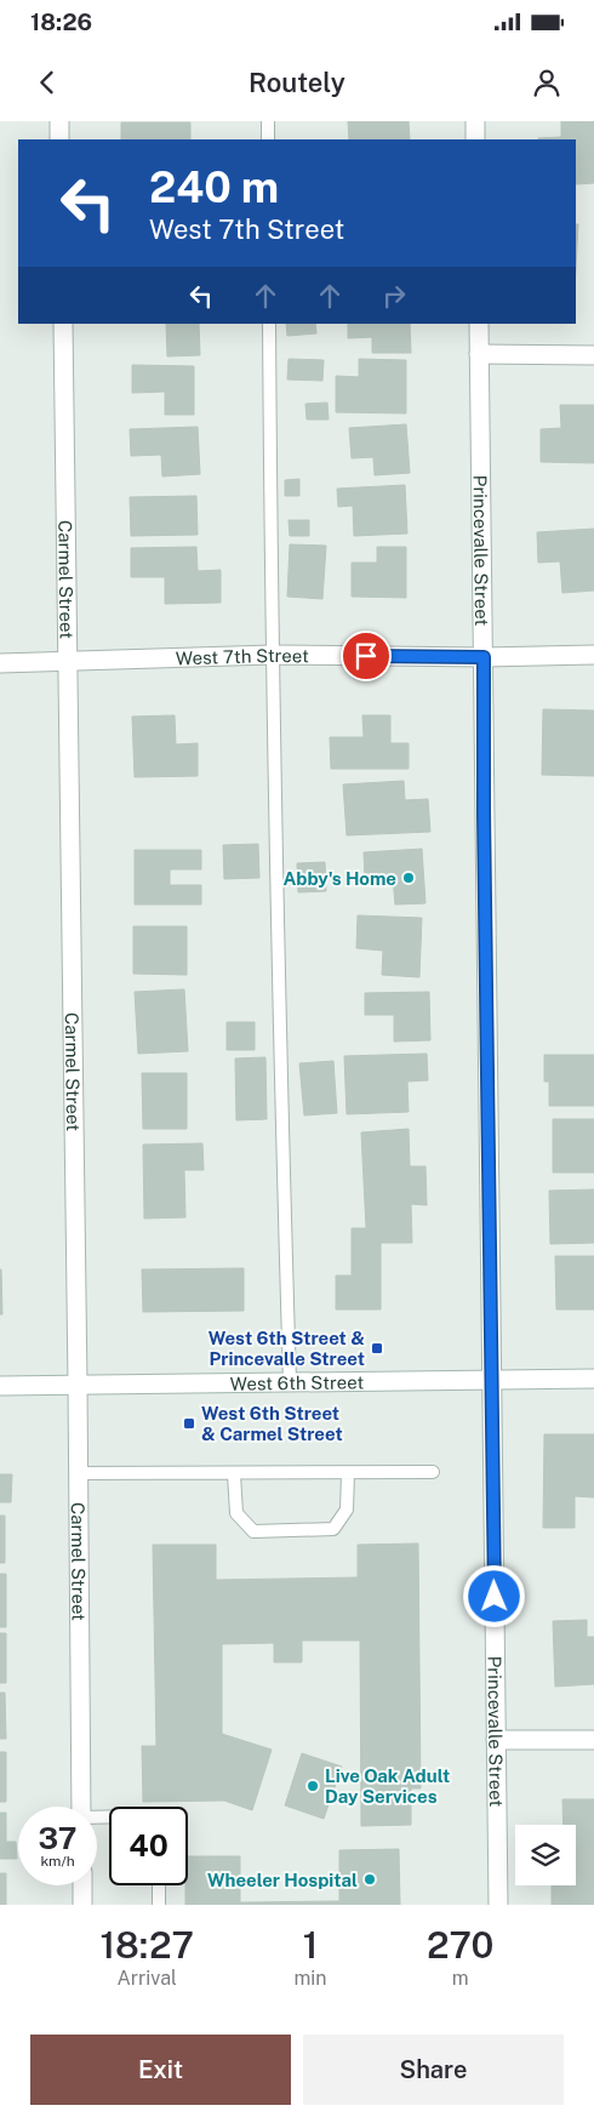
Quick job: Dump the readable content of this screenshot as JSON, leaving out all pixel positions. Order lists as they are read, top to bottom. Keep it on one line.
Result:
{"streets":{"street":["Princevalle Street","Carmel Street","West 7th Street","West 6th Street"]},"crossings":[["Princevalle Street","West 7th Street"],["Princevalle Street","West 6th Street"],["Carmel Street","West 7th Street"],["Carmel Street","West 6th Street"]],"places":{"other":["Abby's Home","Live Oak Adult Day Services","Wheeler Hospital"],"transit":["West 6th Street & Princevalle Street","West 6th Street & Carmel Street"]},"page":{"status":"18:26","header":"Routely","turn":["240 m","West 7th Street"],"speed":"37 km/h","limit":"40","eta":["18:27","Arrival","1","min","270","m"],"buttons":["Exit","Share"]}}
